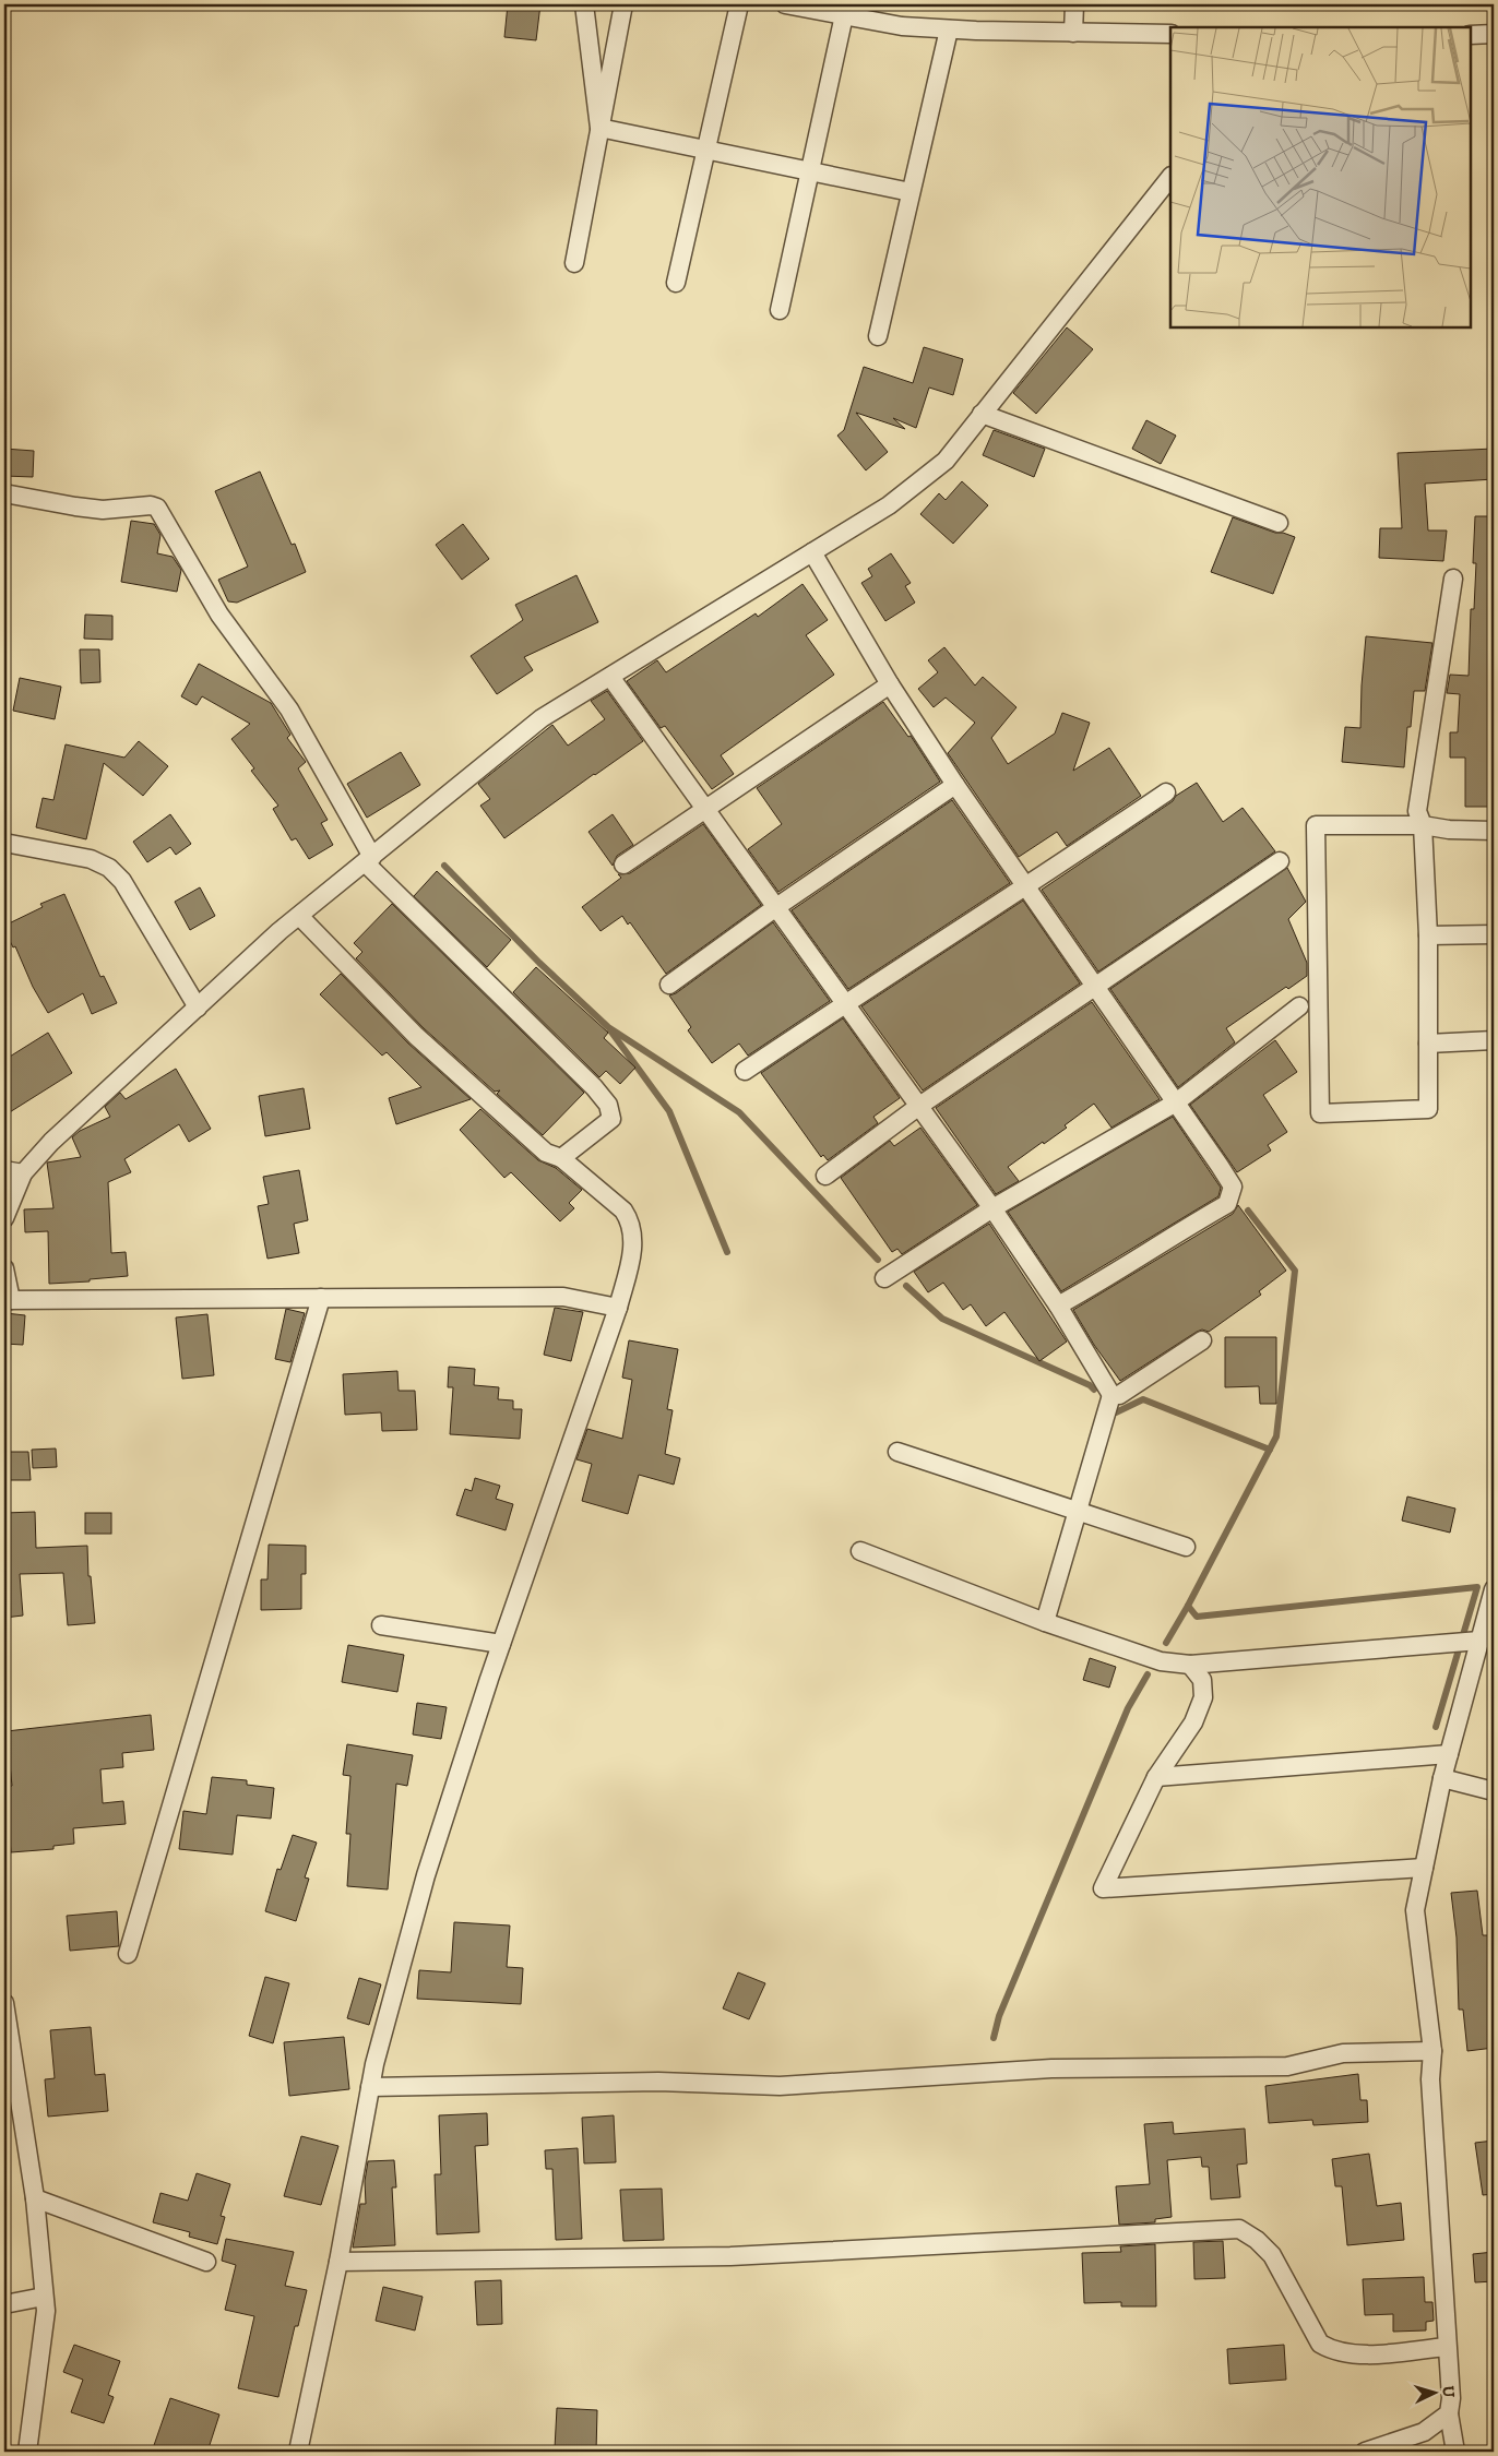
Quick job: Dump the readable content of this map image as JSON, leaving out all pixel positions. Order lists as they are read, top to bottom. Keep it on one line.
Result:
{"north":"right"}
